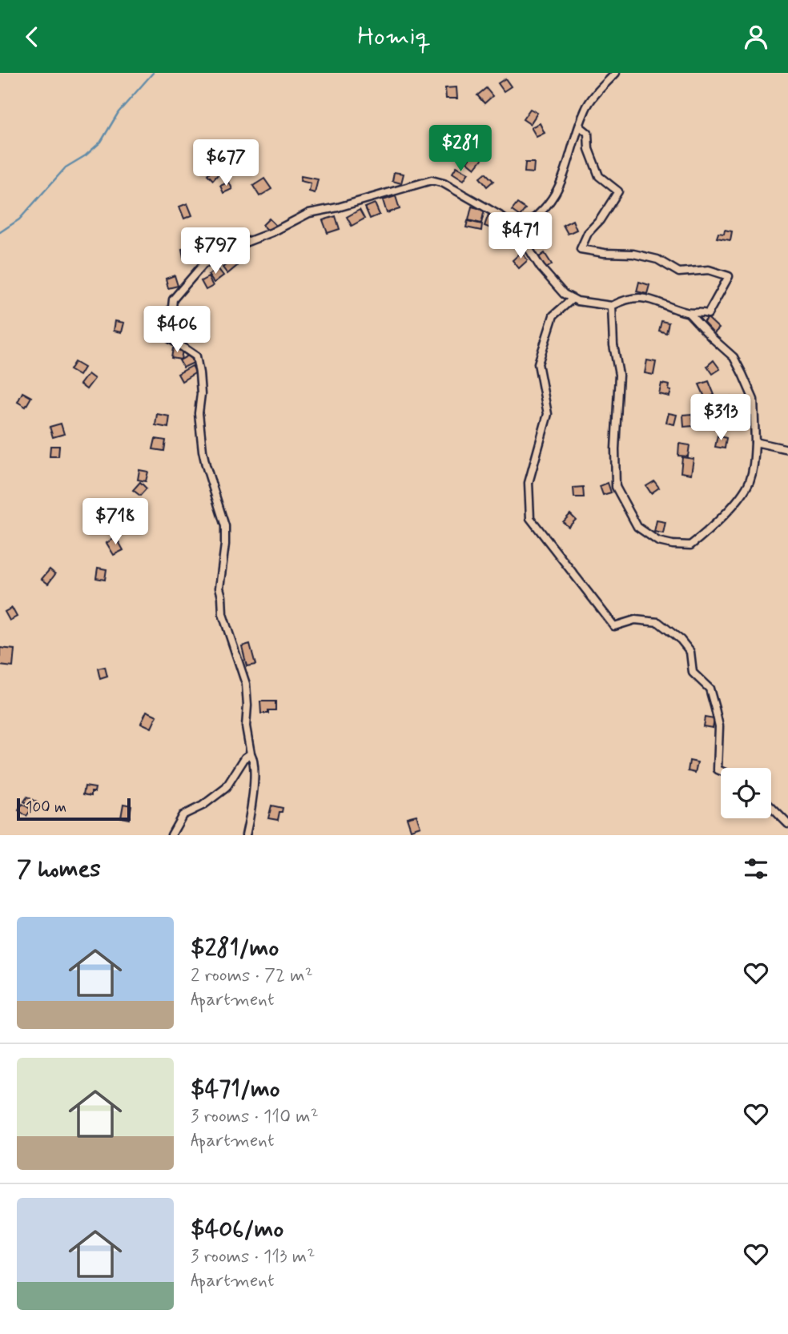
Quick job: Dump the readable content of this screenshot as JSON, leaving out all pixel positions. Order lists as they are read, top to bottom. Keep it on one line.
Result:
{"scale_bar":"100 m","page":{"header":"Homiq","price":["$281","$677","$471","$797","$406","$313","$718"],"scale":"100 m","heading":"7 homes","list":[{"name":"$281/mo","note":"2 rooms · 72 m² · Apartment"},{"name":"$471/mo","note":"3 rooms · 110 m² · Apartment"},{"name":"$406/mo","note":"3 rooms · 113 m² · Apartment"}]}}
